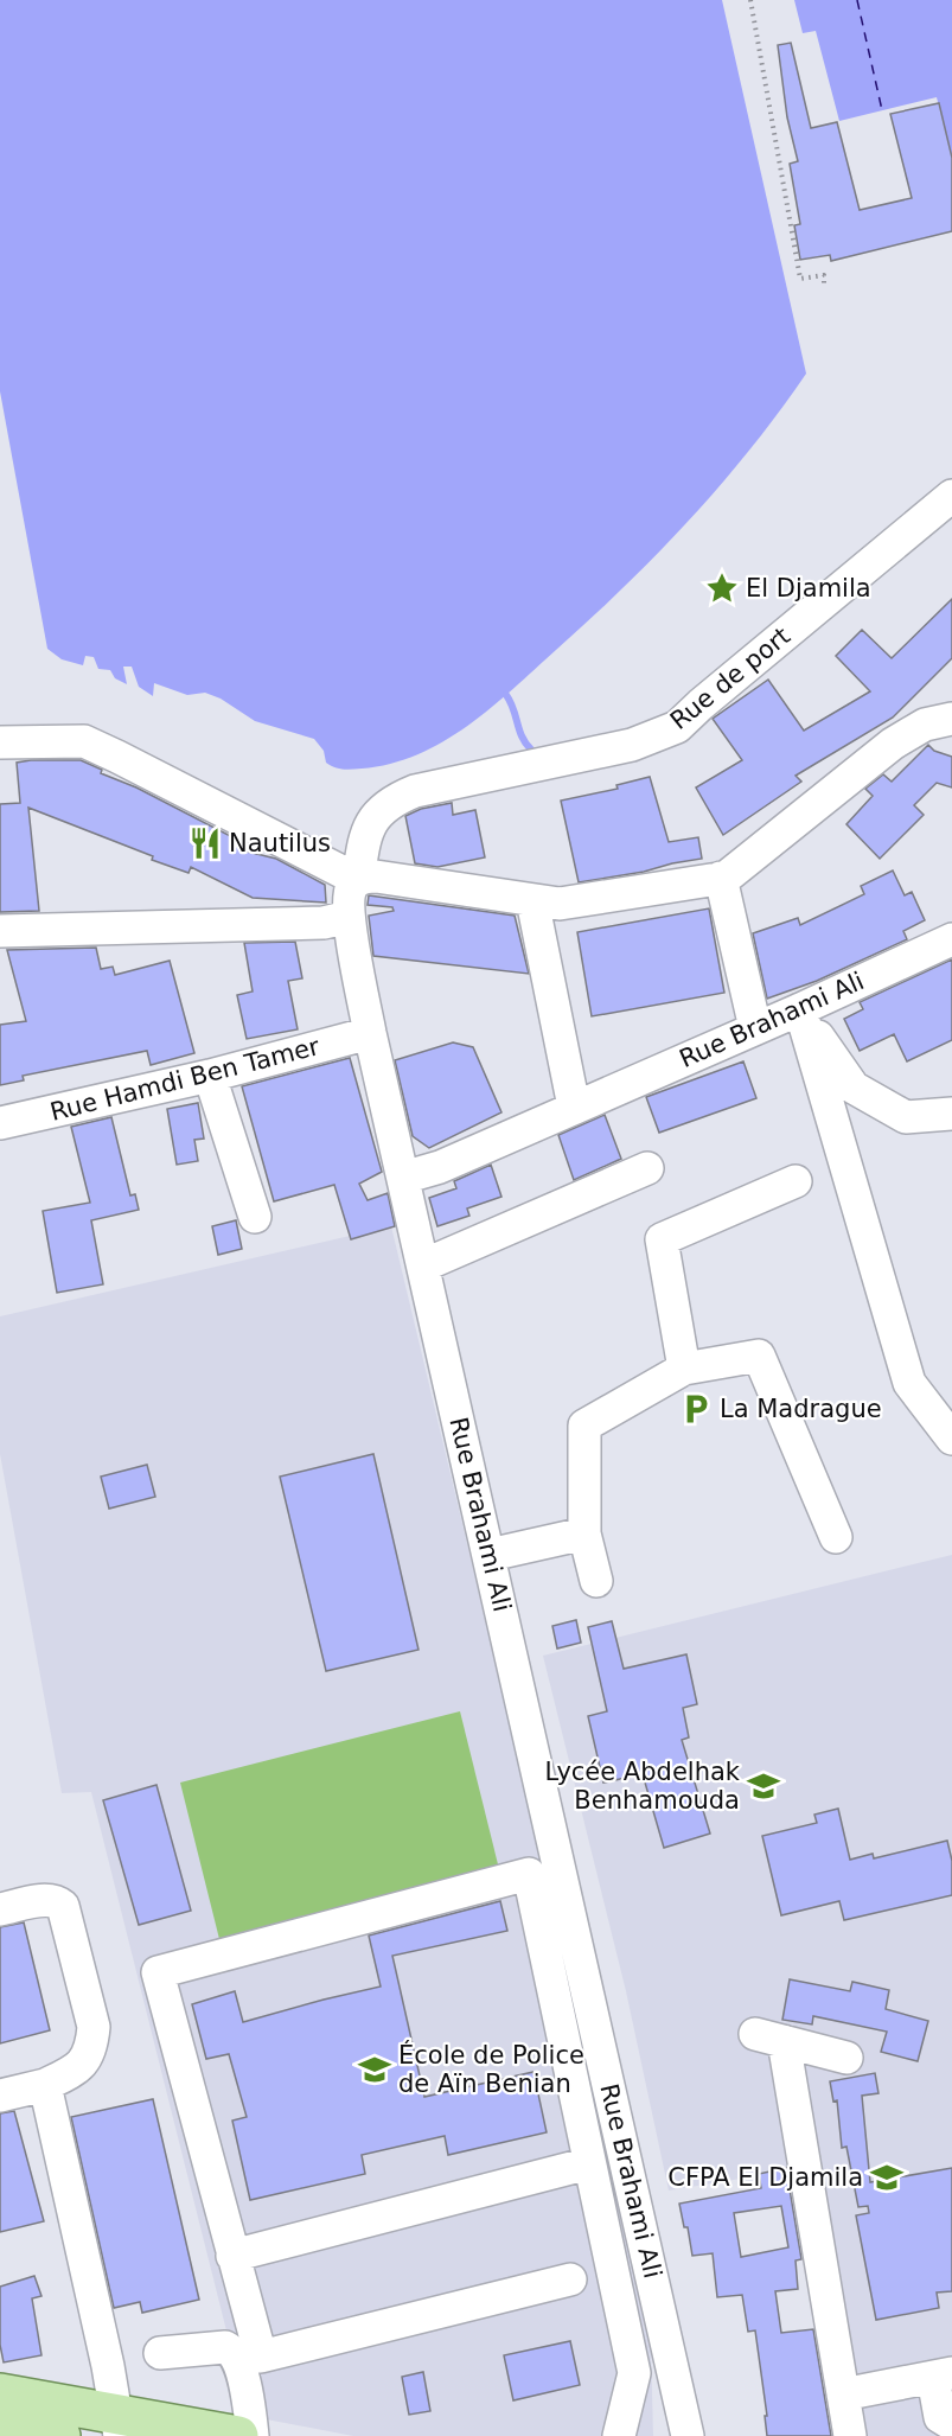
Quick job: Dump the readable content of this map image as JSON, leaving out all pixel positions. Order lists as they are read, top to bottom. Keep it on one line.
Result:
{"streets":{"street":["Rue de port","Rue Brahami Ali","Rue Hamdi Ben Tamer"]},"places":{"place":["El Djamila"],"restaurant":["Nautilus"],"parking":["La Madrague"],"school or university":["Lycée Abdelhak Benhamouda","École de Police de Aïn Benian","CFPA El Djamila"]}}
